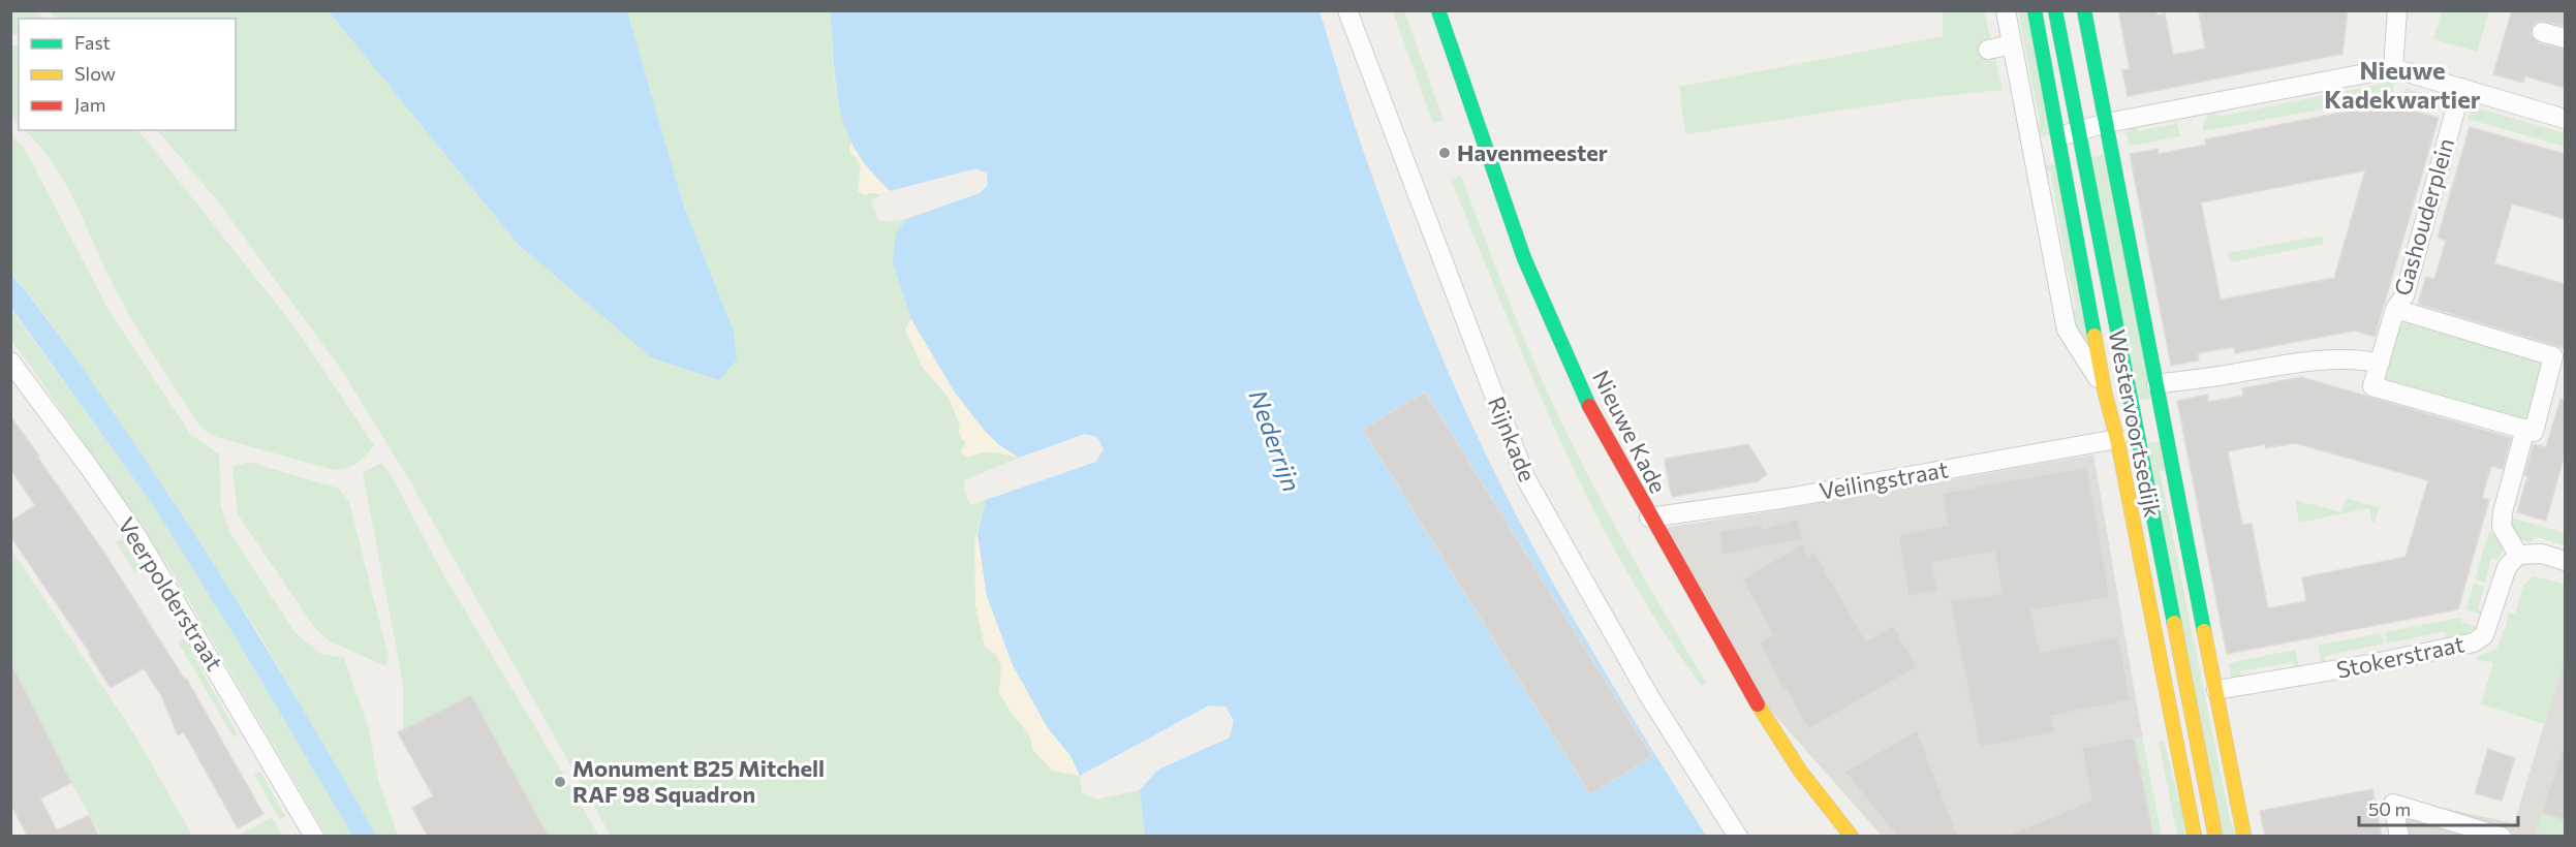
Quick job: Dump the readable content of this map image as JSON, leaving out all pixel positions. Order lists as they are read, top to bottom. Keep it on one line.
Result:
{"streets":{"street":["Gashouderplein","Westervoortsedijk","Nieuwe Kade","Rijnkade","Veilingstraat","Veerpolderstraat","Stokerstraat"]},"crossings":[["Gashouderplein","Stokerstraat"],["Westervoortsedijk","Veilingstraat"],["Westervoortsedijk","Stokerstraat"],["Nieuwe Kade","Veilingstraat"]],"districts":["Nieuwe Kadekwartier"],"water":["Nederrijn"],"places":["Havenmeester","Monument B25 Mitchell RAF 98 Squadron"],"legend":["Fast","Slow","Jam"],"scale_bar":"50 m"}
